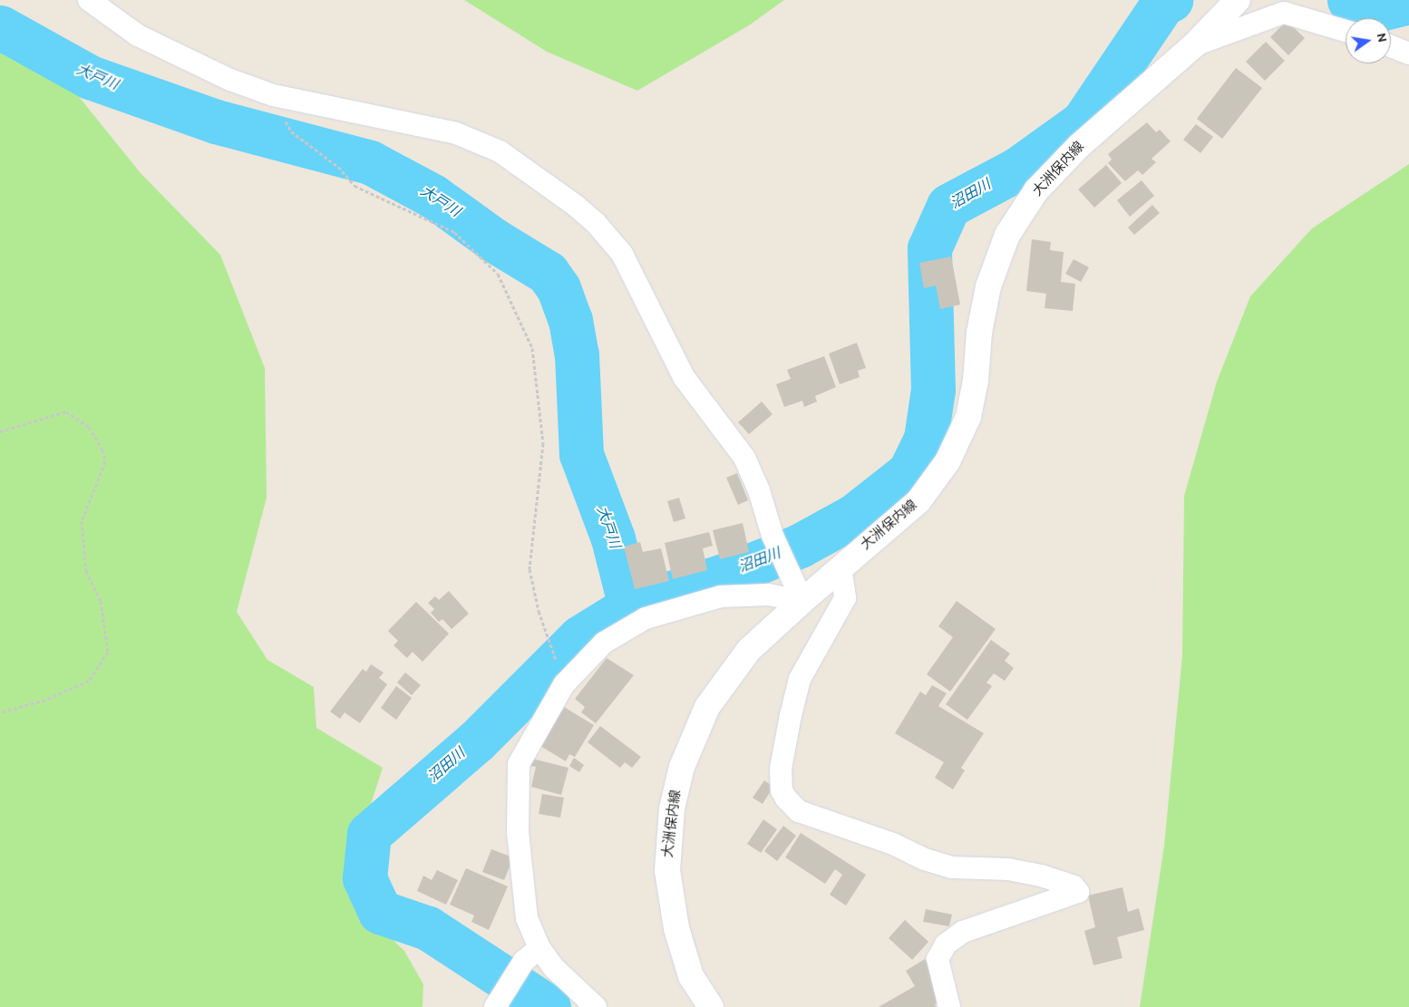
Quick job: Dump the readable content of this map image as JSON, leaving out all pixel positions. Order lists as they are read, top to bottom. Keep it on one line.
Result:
{"streets":{"main road":["大洲保内線"]},"water":["大戸川","沼田川"],"north":"right"}
